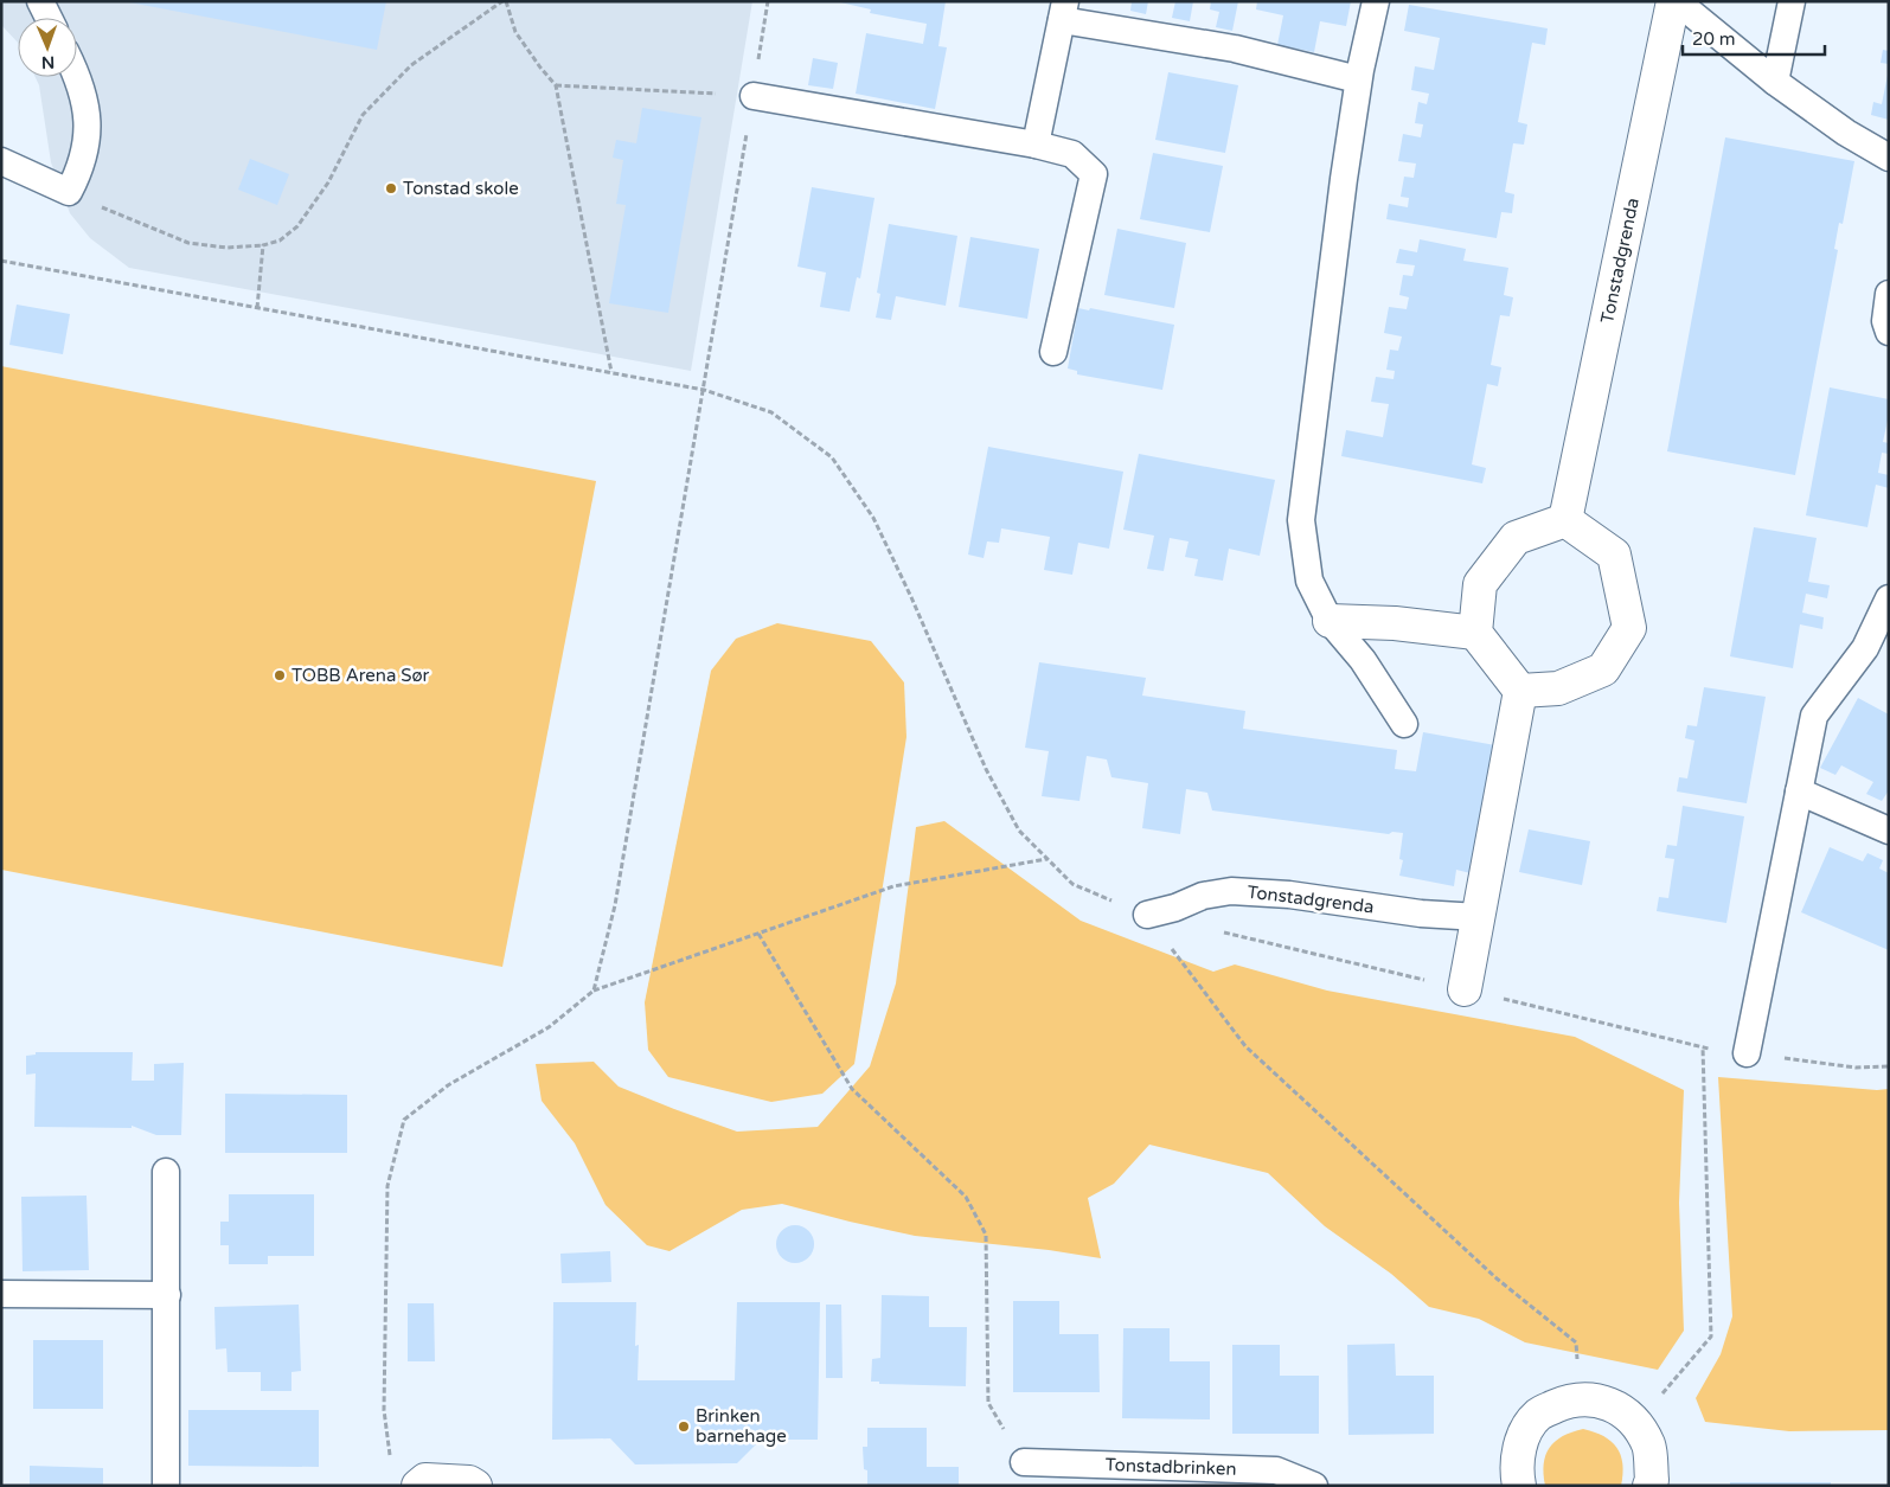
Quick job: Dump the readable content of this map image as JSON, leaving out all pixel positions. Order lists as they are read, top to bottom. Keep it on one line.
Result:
{"streets":{"street":["Tonstadgrenda"],"lane":["Tonstadbrinken"]},"places":["Tonstad skole","TOBB Arena Sør","Brinken barnehage"],"scale_bar":"20 m","north":"bottom"}
